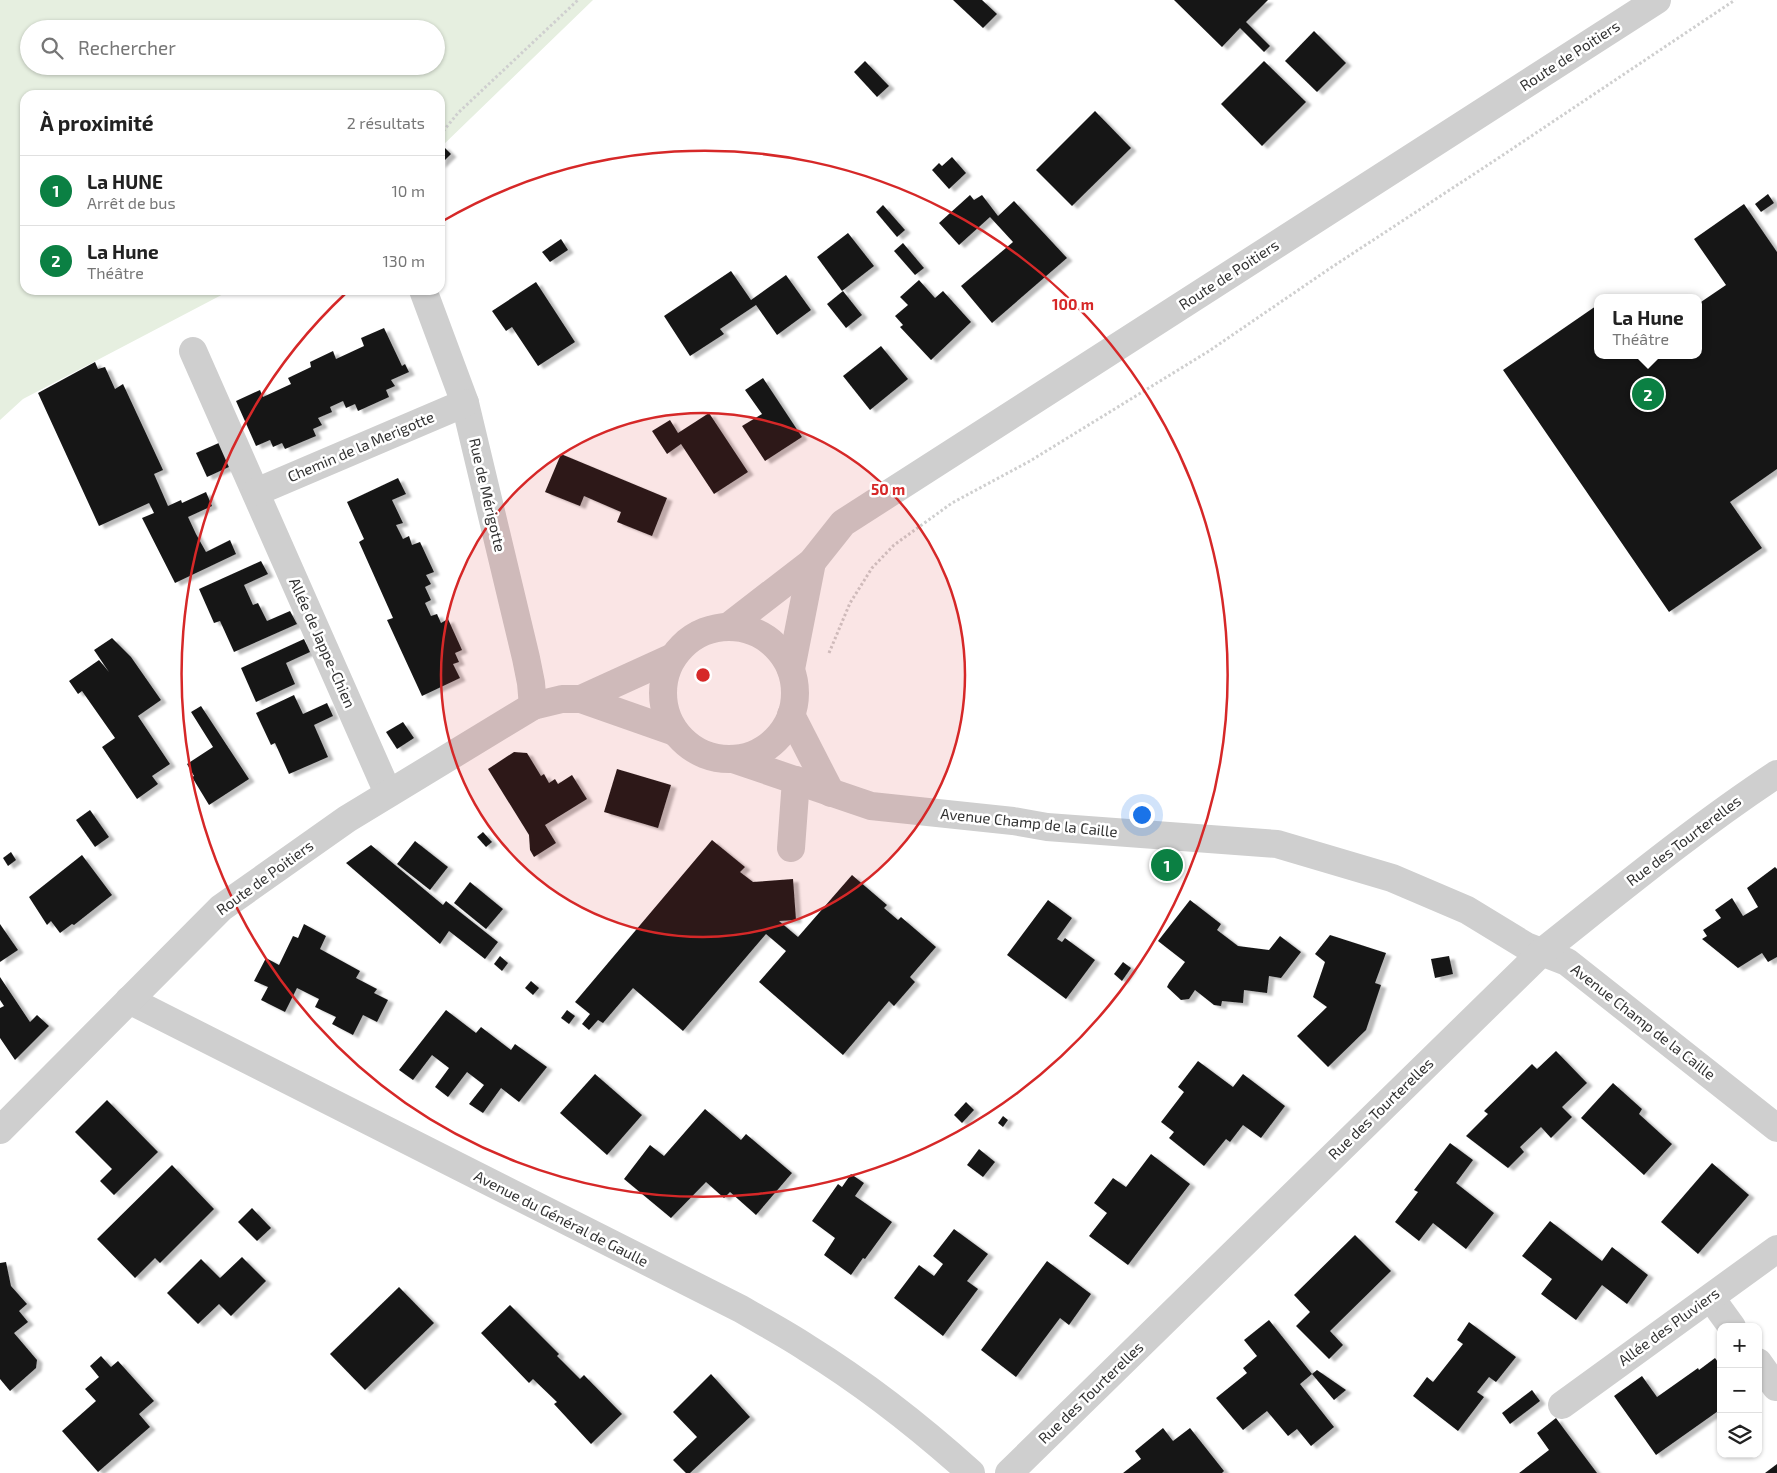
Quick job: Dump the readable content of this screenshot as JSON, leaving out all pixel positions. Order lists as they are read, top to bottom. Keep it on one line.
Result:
{"streets":{"street":["Route de Poitiers","Chemin de la Merigotte","Rue de Mérigotte","Allée de Jappe-Chien","Avenue Champ de la Caille","Rue des Tourterelles","Avenue du Général de Gaulle","Allée des Pluviers"]},"crossings":[["Route de Poitiers","Rue de Mérigotte"],["Route de Poitiers","Allée de Jappe-Chien"],["Route de Poitiers","Avenue Champ de la Caille"],["Route de Poitiers","Avenue du Général de Gaulle"],["Chemin de la Merigotte","Rue de Mérigotte"],["Chemin de la Merigotte","Allée de Jappe-Chien"],["Avenue Champ de la Caille","Rue des Tourterelles"]],"page":{"search":"Rechercher","heading":["À proximité","2 résultats"],"list":[{"mark":"1","name":"La HUNE","note":"Arrêt de bus","value":"10 m"},{"mark":"2","name":"La Hune","note":"Théâtre","value":"130 m"}],"popup":["La Hune","Théâtre"],"pins":["2","1"],"map_buttons":["+","−"]},"rings":["100 m","50 m"]}
